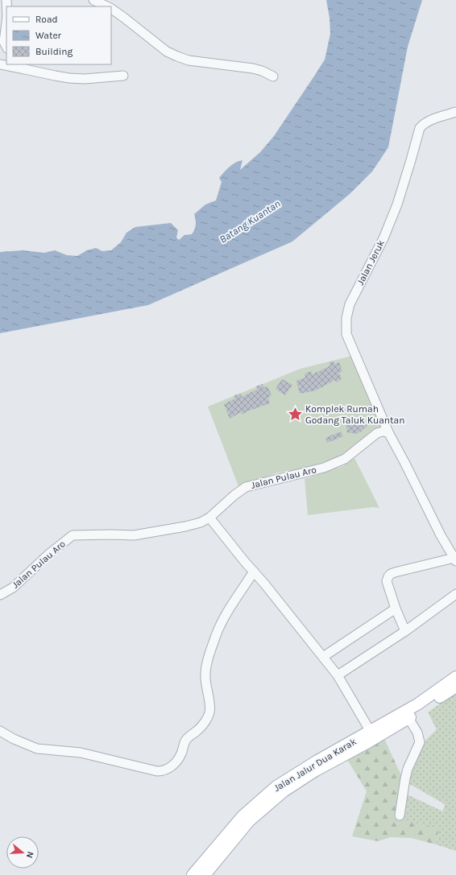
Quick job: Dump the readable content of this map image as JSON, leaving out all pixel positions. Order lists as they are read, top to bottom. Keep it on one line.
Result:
{"streets":{"main road":["Jalan Jalur Dua Karak"],"street":["Jalan Jeruk","Jalan Pulau Aro"]},"crossings":[["Jalan Jeruk","Jalan Pulau Aro"]],"water":["Batang Kuantan"],"places":{"place":["Komplek Rumah Godang Taluk Kuantan"]},"legend":["Road","Water","Building"],"north":"right"}
